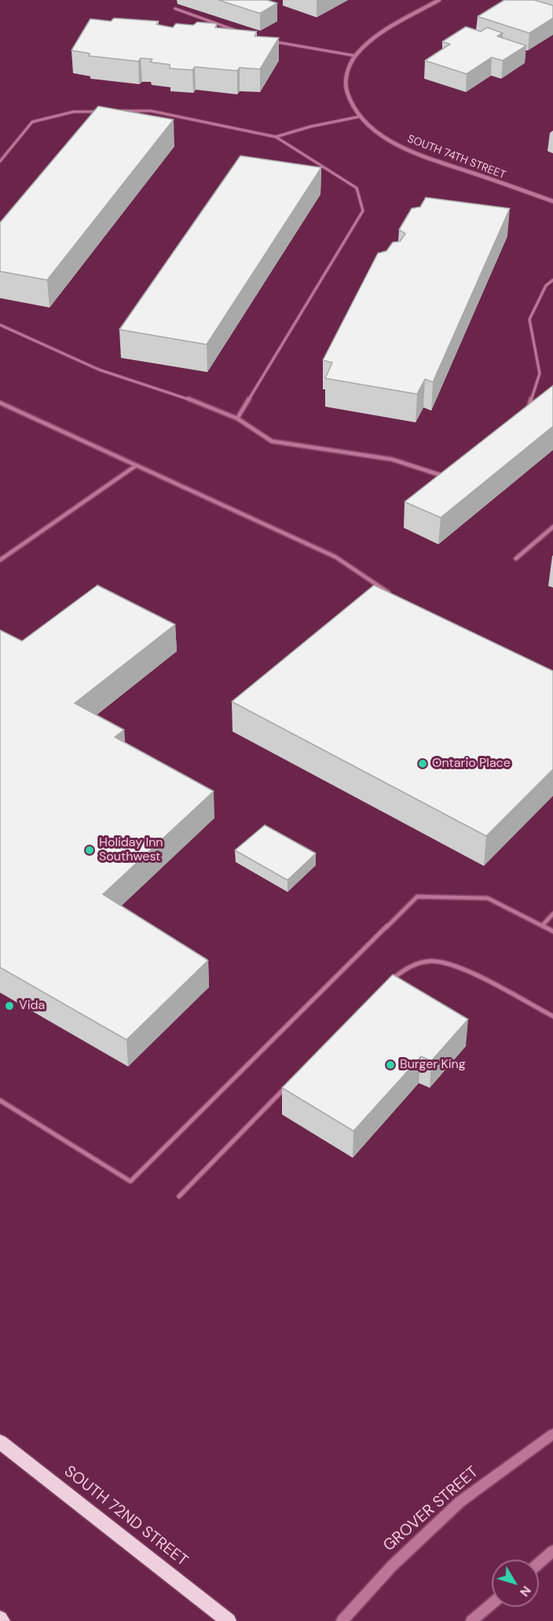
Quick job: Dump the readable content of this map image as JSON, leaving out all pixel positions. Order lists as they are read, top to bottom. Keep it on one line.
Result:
{"streets":{"main road":["SOUTH 72ND STREET"],"street":["SOUTH 74TH STREET","GROVER STREET"]},"places":["Ontario Place","Holiday Inn Southwest","Vida","Burger King"],"north":"bottom right"}
